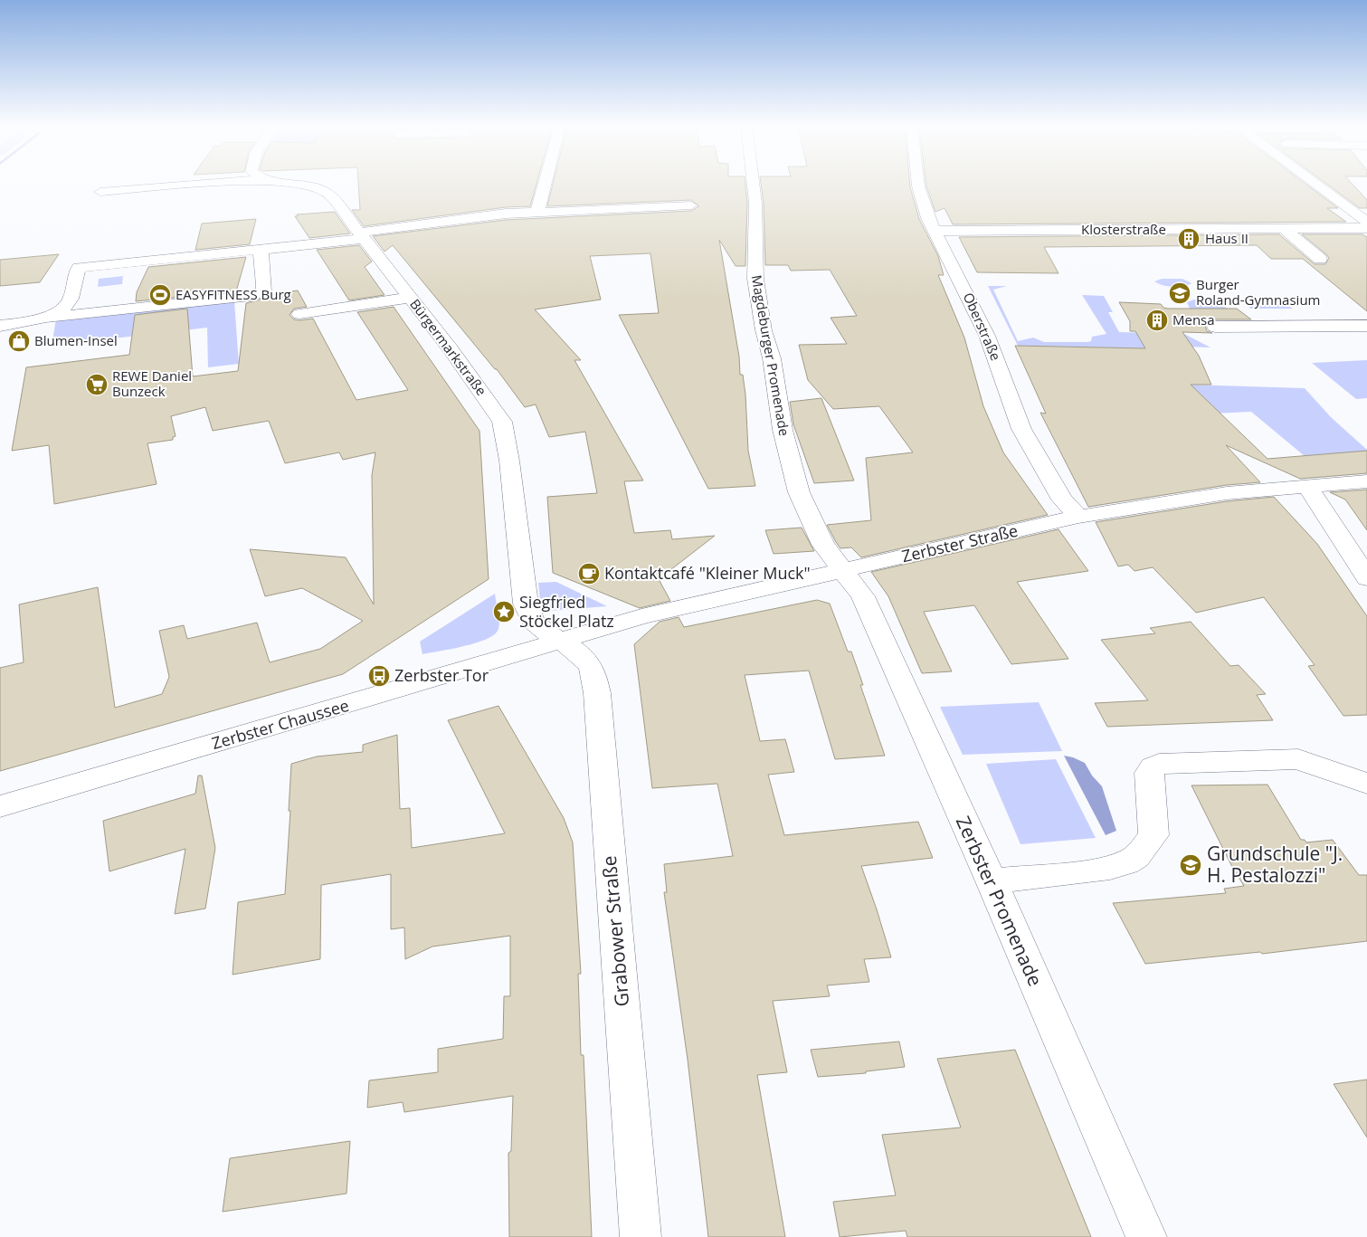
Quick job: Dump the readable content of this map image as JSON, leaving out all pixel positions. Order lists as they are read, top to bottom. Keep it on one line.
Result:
{"streets":{"street":["Klosterstraße","Oberstraße","Bürgermarkstraße","Magdeburger Promenade","Zerbster Straße","Zerbster Chaussee","Zerbster Promenade","Grabower Straße"]},"crossings":[["Klosterstraße","Oberstraße"],["Oberstraße","Zerbster Straße"],["Bürgermarkstraße","Zerbster Straße"],["Bürgermarkstraße","Zerbster Chaussee"],["Bürgermarkstraße","Grabower Straße"],["Magdeburger Promenade","Zerbster Straße"],["Magdeburger Promenade","Zerbster Promenade"],["Zerbster Straße","Zerbster Chaussee"],["Zerbster Straße","Zerbster Promenade"],["Zerbster Straße","Grabower Straße"],["Zerbster Chaussee","Grabower Straße"]],"places":{"building":["Haus II","Mensa"],"school or university":["Burger Roland-Gymnasium","Grundschule \"J. H. Pestalozzi\""],"sports":["EASYFITNESS Burg"],"shop":["Blumen-Insel"],"supermarket":["REWE Daniel Bunzeck"],"cafe":["Kontaktcafé \"Kleiner Muck\""],"place":["Siegfried Stöckel Platz"],"bus stop":["Zerbster Tor"]}}
